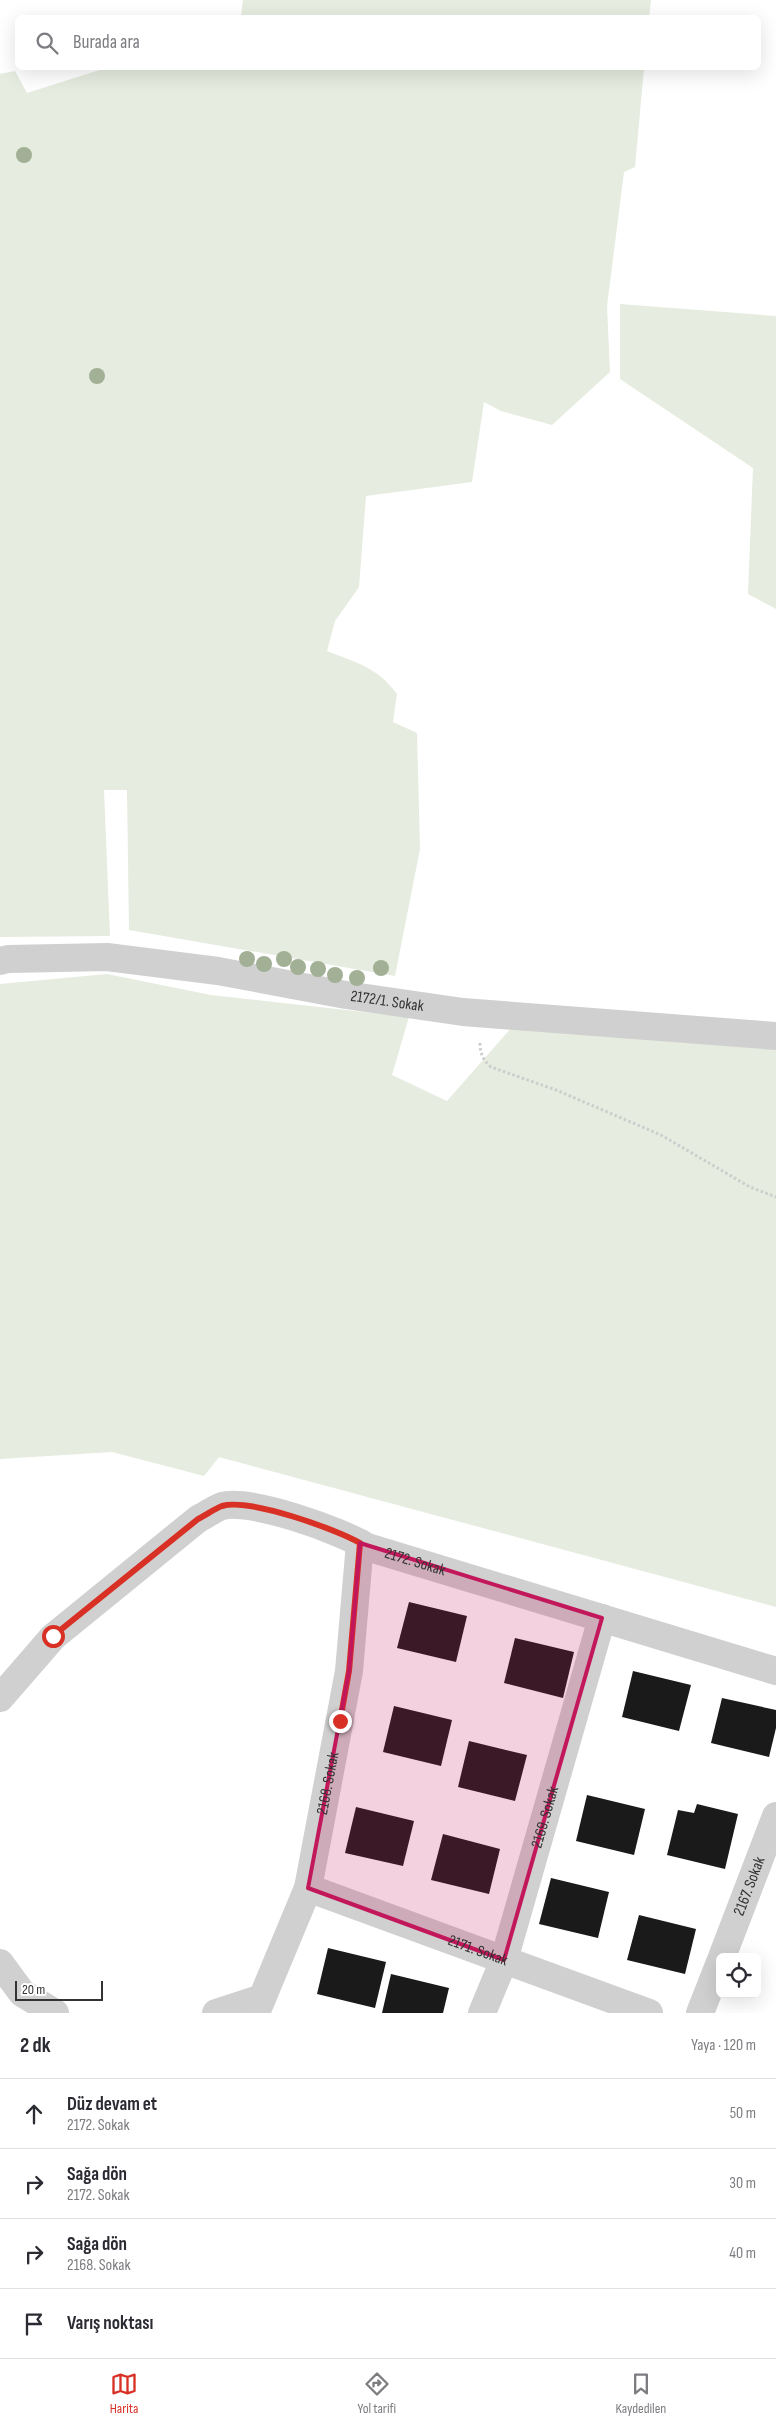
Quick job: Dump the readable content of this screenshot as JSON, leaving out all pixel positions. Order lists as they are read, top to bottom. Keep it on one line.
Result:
{"streets":{"street":["2172/1. Sokak","2172. Sokak","2168. Sokak","2169. Sokak","2167. Sokak","2171. Sokak"]},"crossings":[["2172. Sokak","2168. Sokak"],["2172. Sokak","2169. Sokak"],["2168. Sokak","2171. Sokak"],["2169. Sokak","2171. Sokak"]],"scale_bar":"20 m","page":{"search":"Burada ara","scale":"20 m","heading":["2 dk","Yaya · 120 m"],"list":[["Düz devam et","2172. Sokak","50 m"],["Sağa dön","2172. Sokak","30 m"],["Sağa dön","2168. Sokak","40 m"],"Varış noktası"],"nav":["Harita","Yol tarifi","Kaydedilen"]}}
